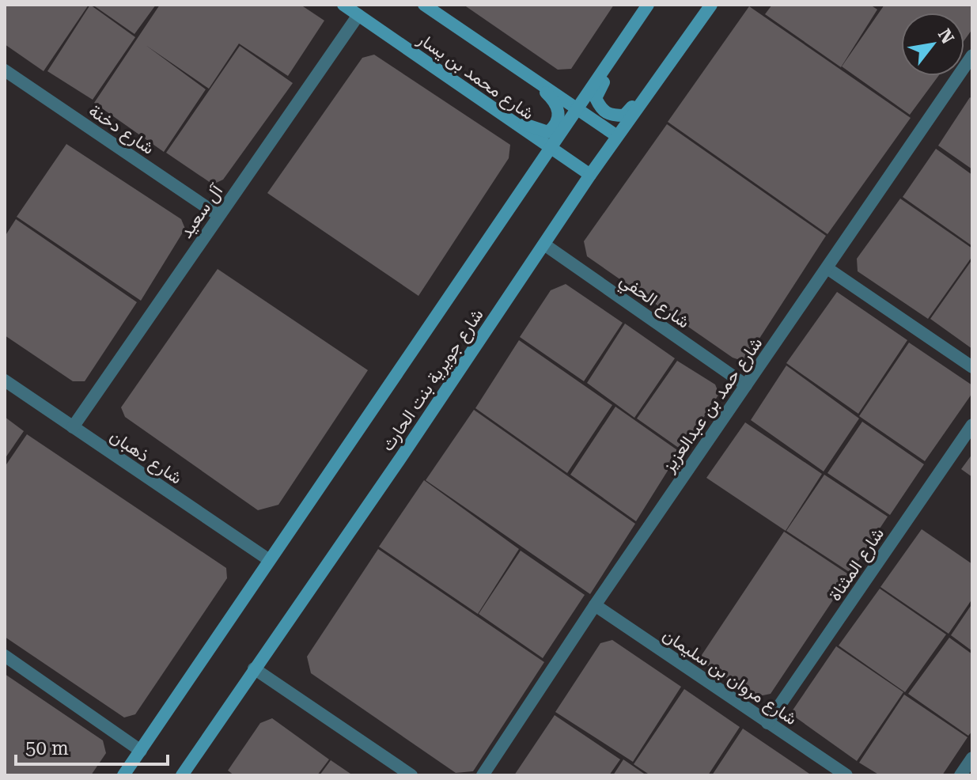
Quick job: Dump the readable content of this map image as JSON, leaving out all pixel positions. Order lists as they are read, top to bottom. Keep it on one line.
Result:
{"streets":{"street":["شارع محمد بن يسار","شارع دخنة","آل سعيد","شارع الحفي","شارع جويرية بنت الحارث","شارع حمد بن عبدالعزيز","شارع ذهبان","شارع المثناة","شارع مروان بن سليمان"]},"crossings":[["شارع محمد بن يسار","آل سعيد"],["شارع محمد بن يسار","شارع جويرية بنت الحارث"],["شارع دخنة","آل سعيد"],["آل سعيد","شارع ذهبان"],["شارع الحفي","شارع جويرية بنت الحارث"],["شارع الحفي","شارع حمد بن عبدالعزيز"],["شارع جويرية بنت الحارث","شارع ذهبان"],["شارع حمد بن عبدالعزيز","شارع مروان بن سليمان"],["شارع المثناة","شارع مروان بن سليمان"]],"scale_bar":"50 m","north":"top right"}
